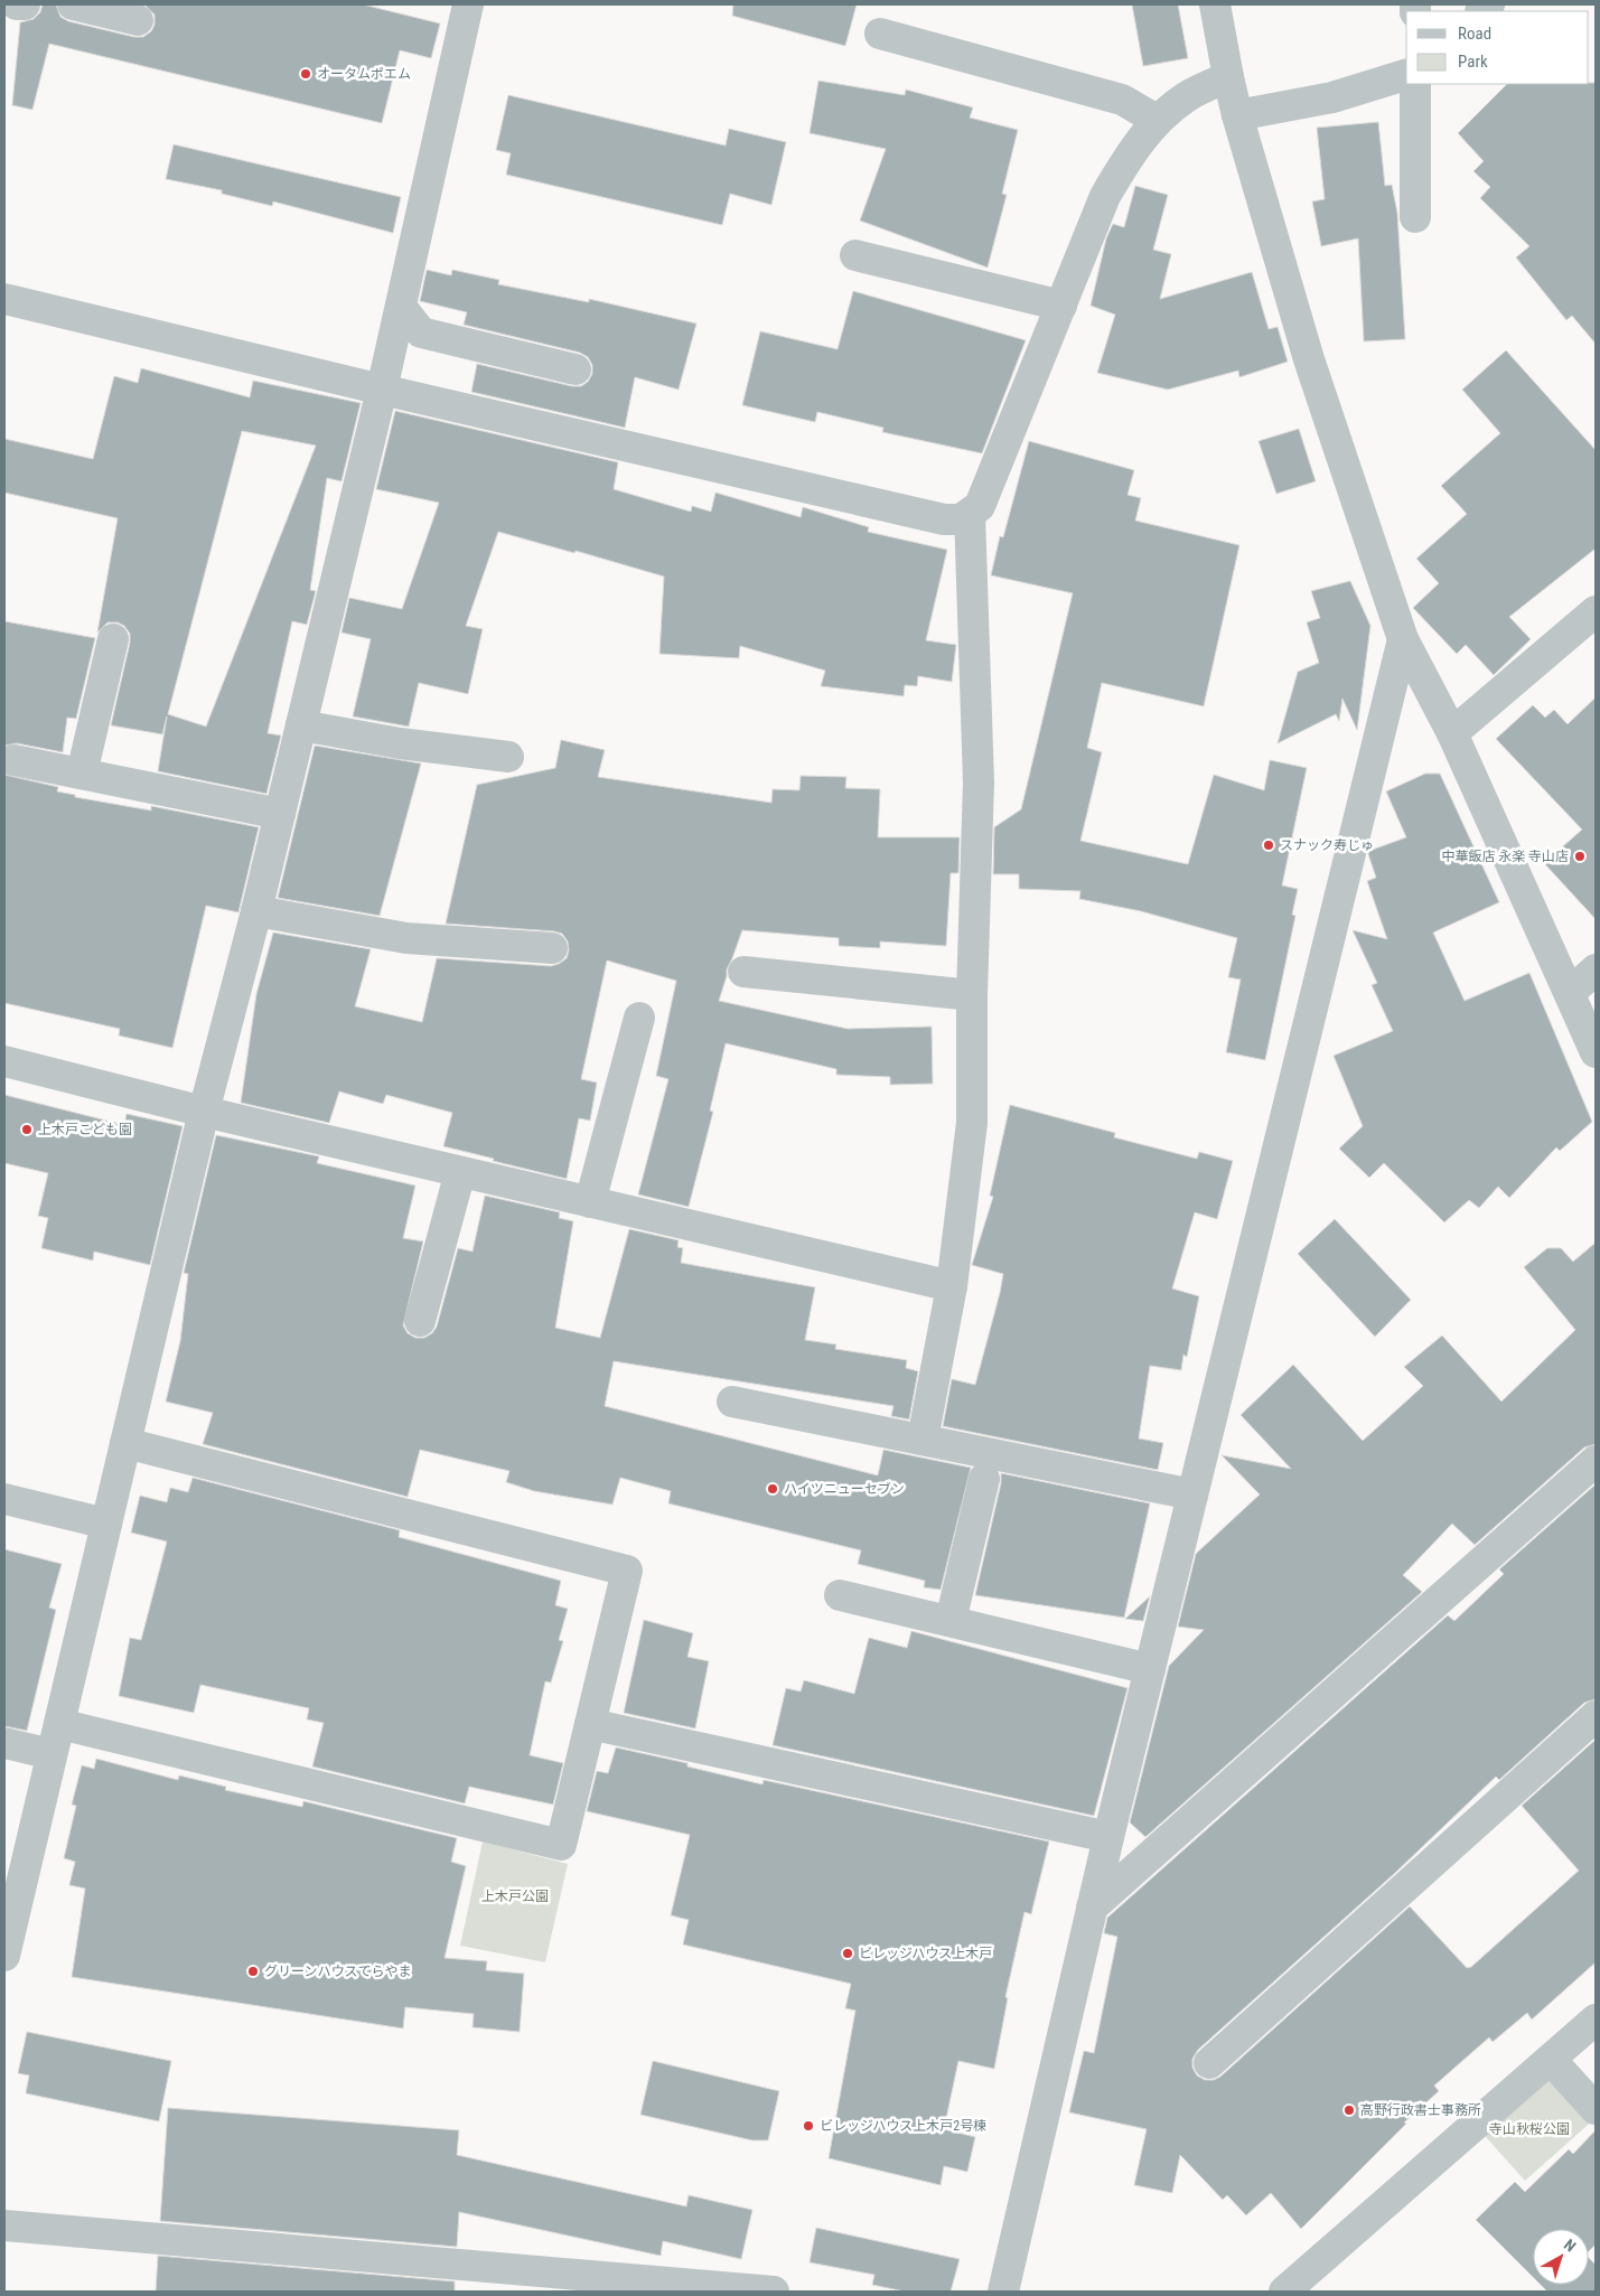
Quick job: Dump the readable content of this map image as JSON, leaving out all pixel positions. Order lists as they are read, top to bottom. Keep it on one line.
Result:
{"parks":["上木戸公園","寺山秋桜公園"],"places":["オータムポエム","スナック寿じゅ","中華飯店 永楽 寺山店","上木戸こども園","ハイツニューセブン","ビレッジハウス上木戸","グリーンハウスてらやま","高野行政書士事務所","ビレッジハウス上木戸2号棟"],"legend":["Road","Park"],"north":"top right"}
